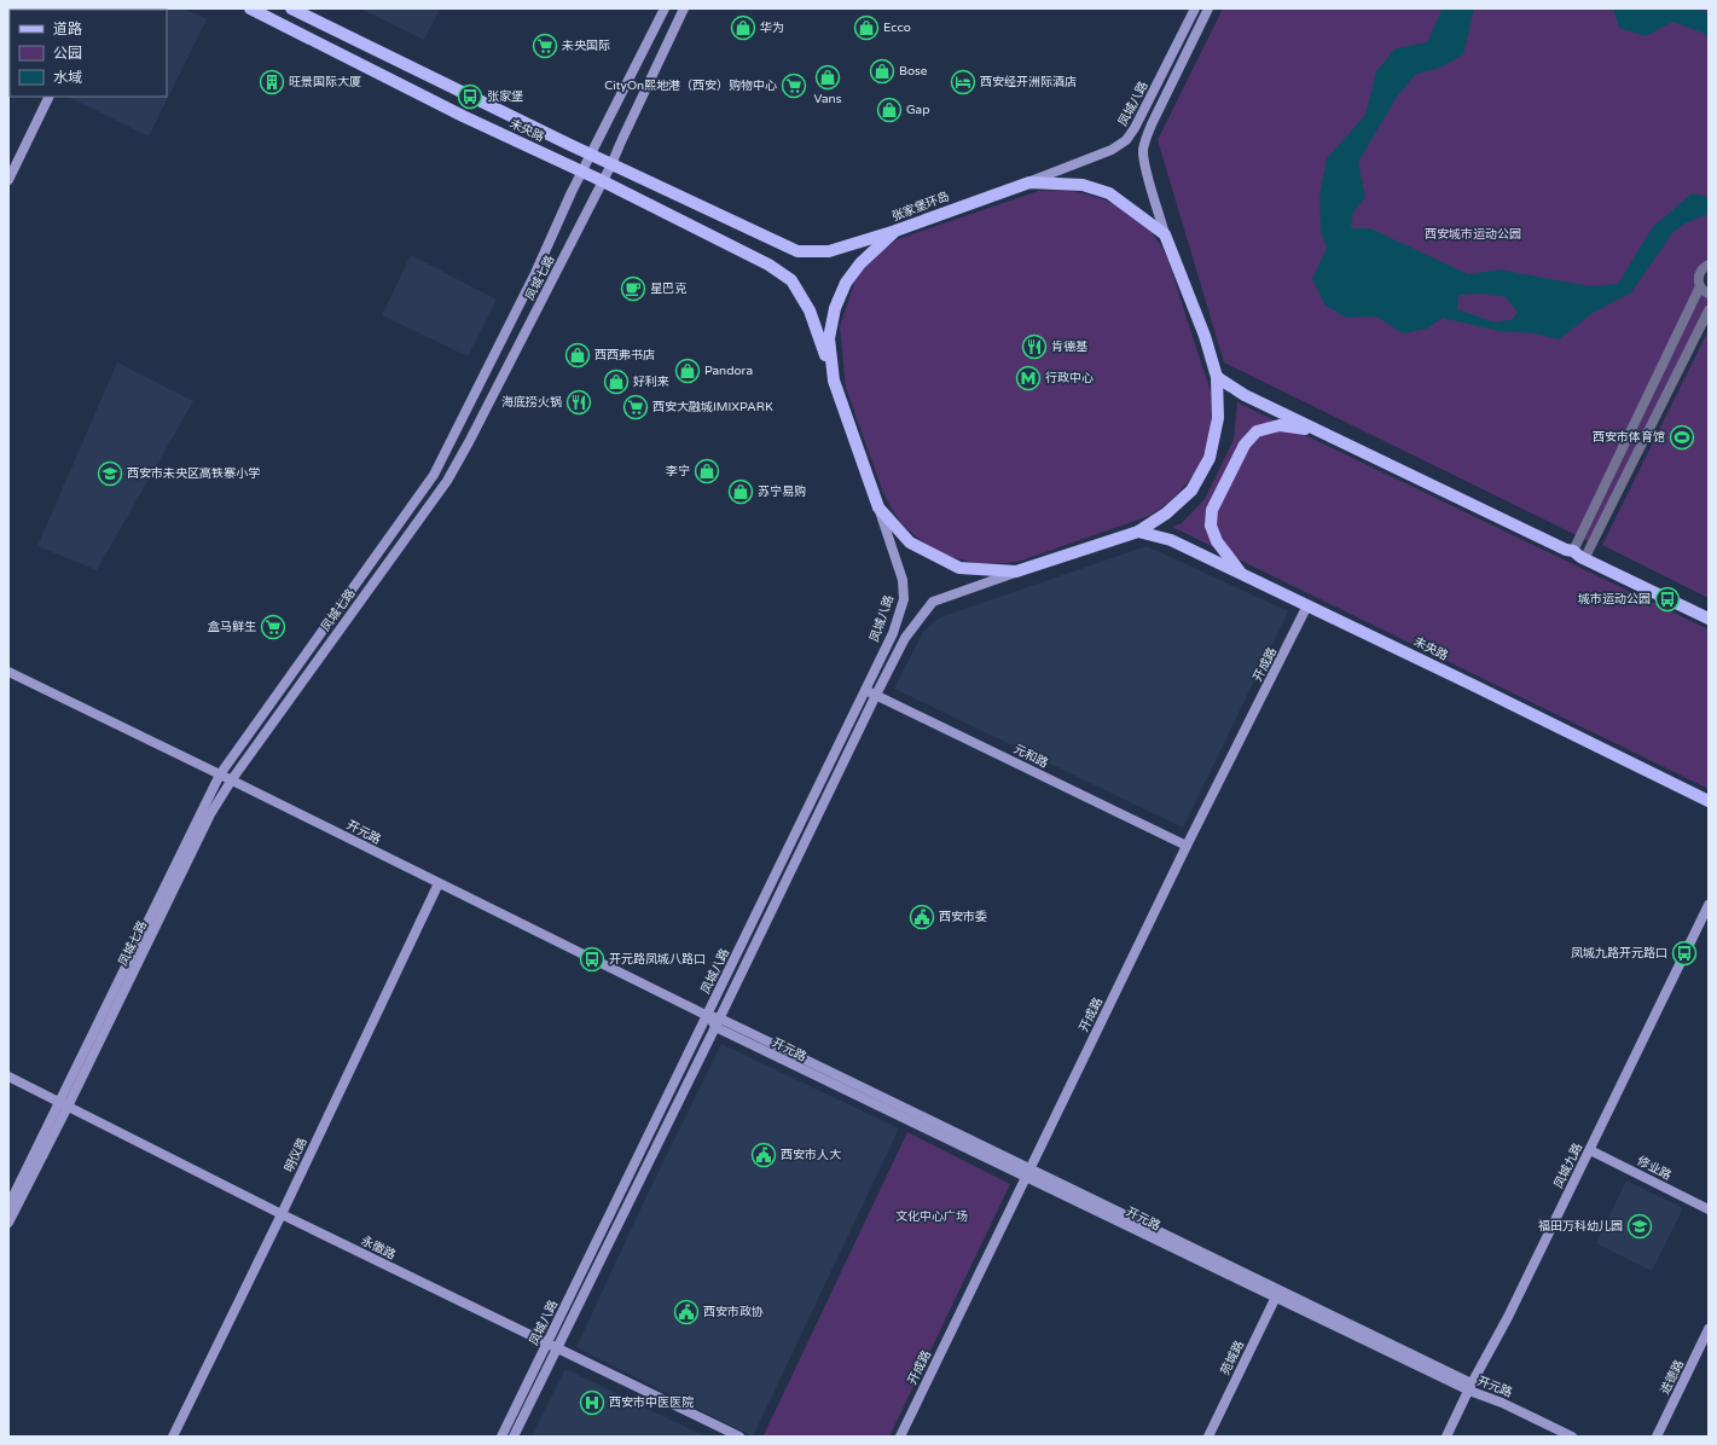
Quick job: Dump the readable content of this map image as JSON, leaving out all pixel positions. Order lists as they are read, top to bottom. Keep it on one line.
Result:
{"streets":{"main road":["未央路","张家堡环岛"],"street":["凤城八路","凤城七路","开成路","元和路","开元路","明仪路","凤城九路","修业路","永徽路","苑城路","进德路"]},"crossings":[["凤城八路","张家堡环岛"],["凤城八路","元和路"],["凤城八路","开元路"],["凤城八路","永徽路"],["未央路","张家堡环岛"],["未央路","凤城七路"],["未央路","开成路"],["凤城七路","开元路"],["凤城七路","永徽路"],["开成路","元和路"],["开成路","开元路"],["开元路","明仪路"],["开元路","凤城九路"],["开元路","苑城路"],["明仪路","永徽路"],["凤城九路","修业路"]],"parks":["西安城市运动公园","文化中心广场"],"places":{"shop":["华为","Ecco","Bose","Vans","Gap","西西弗书店","Pandora","好利来","李宁","苏宁易购"],"supermarket":["未央国际","CityOn熙地港（西安）购物中心","西安大融城IMIXPARK","盒马鲜生"],"building":["旺景国际大厦"],"hotel":["西安经开洲际酒店"],"bus stop":["张家堡","城市运动公园","凤城九路开元路口","开元路凤城八路口"],"cafe":["星巴克"],"restaurant":["肯德基","海底捞火锅"],"metro station":["行政中心"],"sports":["西安市体育馆"],"school or university":["西安市未央区高铁寨小学","福田万科幼儿园"],"public building":["西安市委","西安市人大","西安市政协"],"hospital":["西安市中医医院"]},"legend":["道路","公园","水域"]}
